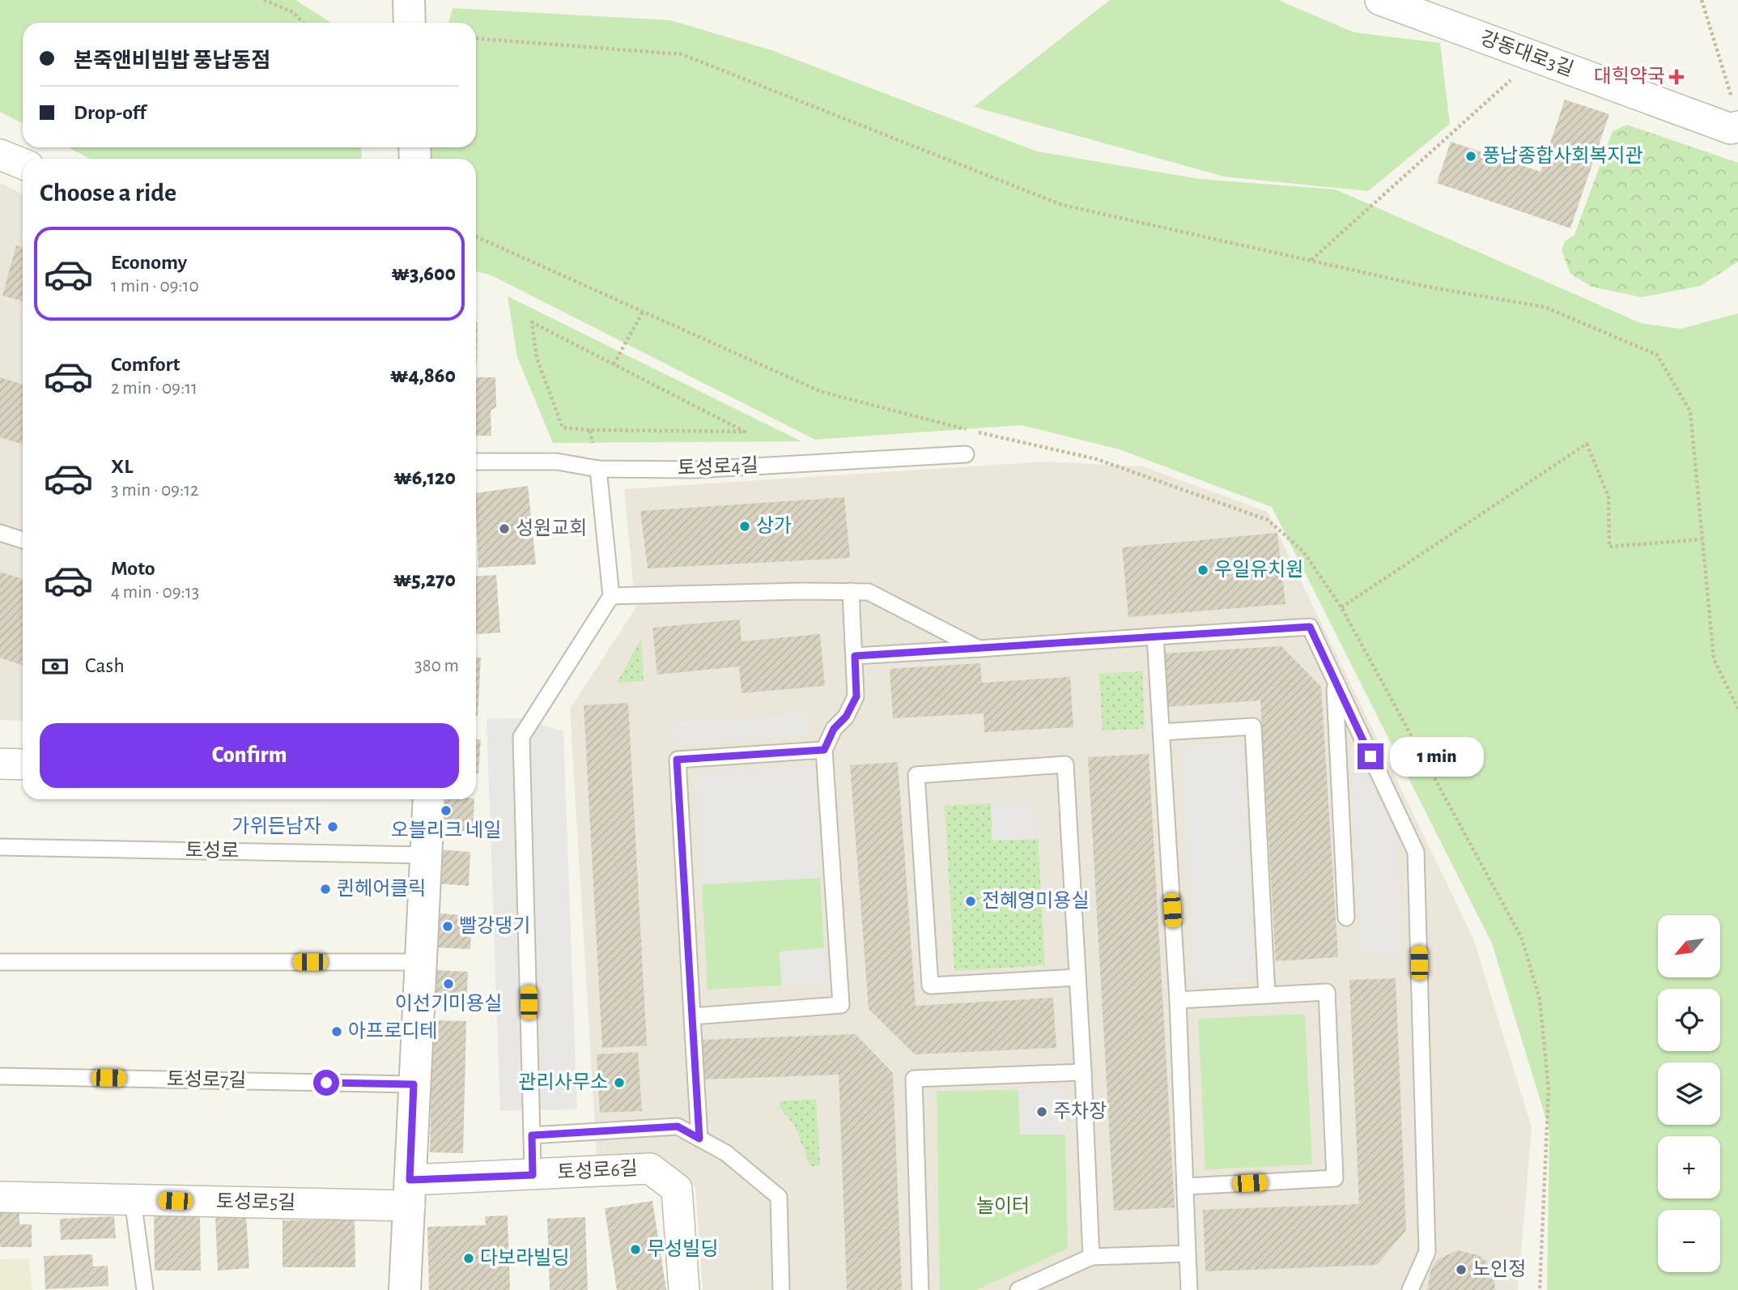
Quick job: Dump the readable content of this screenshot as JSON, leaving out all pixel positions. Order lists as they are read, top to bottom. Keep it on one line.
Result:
{"streets":{"street":["강동대로3길","토성로6길","토성로5길"],"lane":["토성로4길","토성로","토성로7길"]},"crossings":[["토성로6길","토성로5길"]],"parks":["놀이터"],"places":{"health":["대힉약국"],"other":["풍납종합사회복지관","상가","성원교회","우일유치원","오블리크 네일","가위든남자","퀸헤어클릭","전혜영미용실","빨강댕기","이선기미용실","아프로디테","관리사무소","주차장","무성빌딩","다보라빌딩","노인정"]},"north":"bottom left","page":{"banner":["본죽앤비빔밥 풍납동점","Drop-off"],"heading":"Choose a ride","list":[{"name":"Economy","note":"1 min · 09:10","value":"₩3,600"},{"name":"Comfort","note":"2 min · 09:11","value":"₩4,860"},{"name":"XL","note":"3 min · 09:12","value":"₩6,120"},{"name":"Moto","note":"4 min · 09:13","value":"₩5,270"}],"pay":["Cash","380 m"],"buttons":"Confirm","bubble":"1 min","map_buttons":["+","−"]}}
